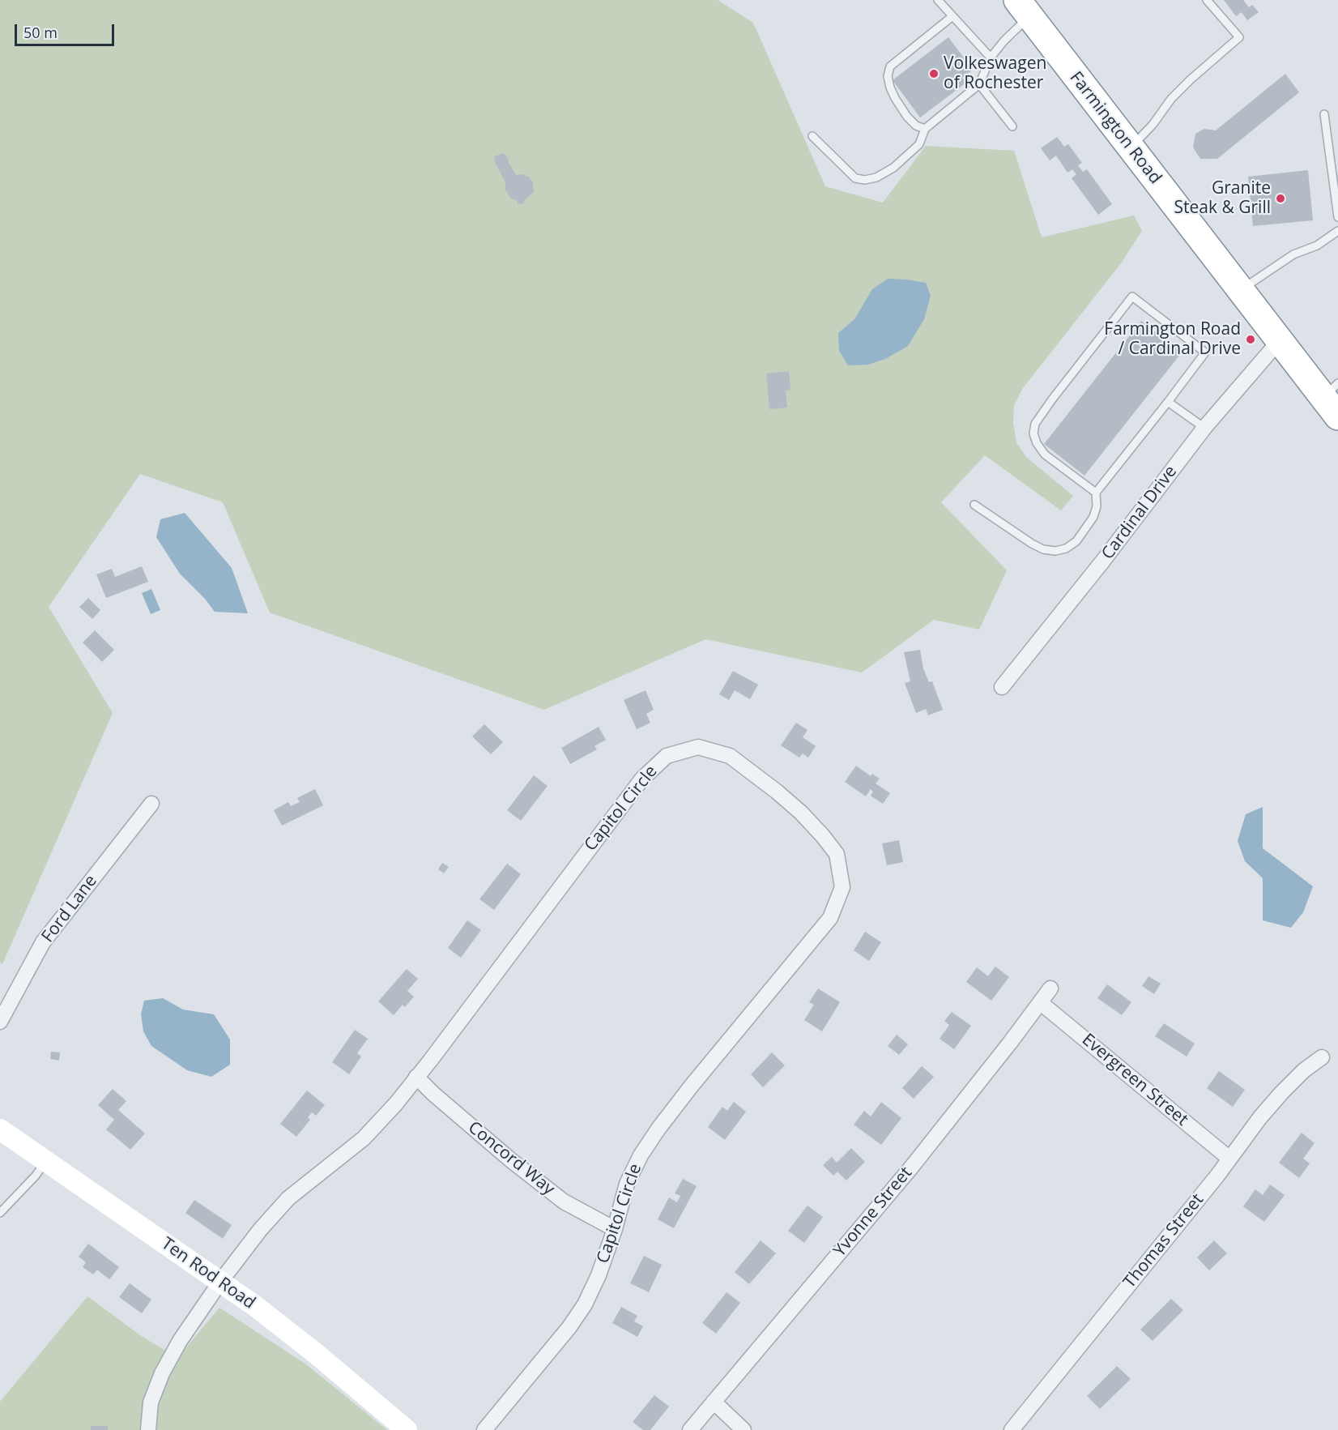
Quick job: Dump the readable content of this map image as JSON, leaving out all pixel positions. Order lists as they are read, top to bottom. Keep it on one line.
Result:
{"streets":{"highway":["Farmington Road"],"street":["Cardinal Drive","Capitol Circle","Ford Lane","Evergreen Street","Concord Way","Yvonne Street","Thomas Street","Ten Rod Road"]},"crossings":[["Farmington Road","Cardinal Drive"],["Capitol Circle","Concord Way"],["Capitol Circle","Ten Rod Road"],["Evergreen Street","Yvonne Street"],["Evergreen Street","Thomas Street"]],"places":["Volkeswagen of Rochester","Granite Steak & Grill","Farmington Road / Cardinal Drive"],"scale_bar":"50 m"}
